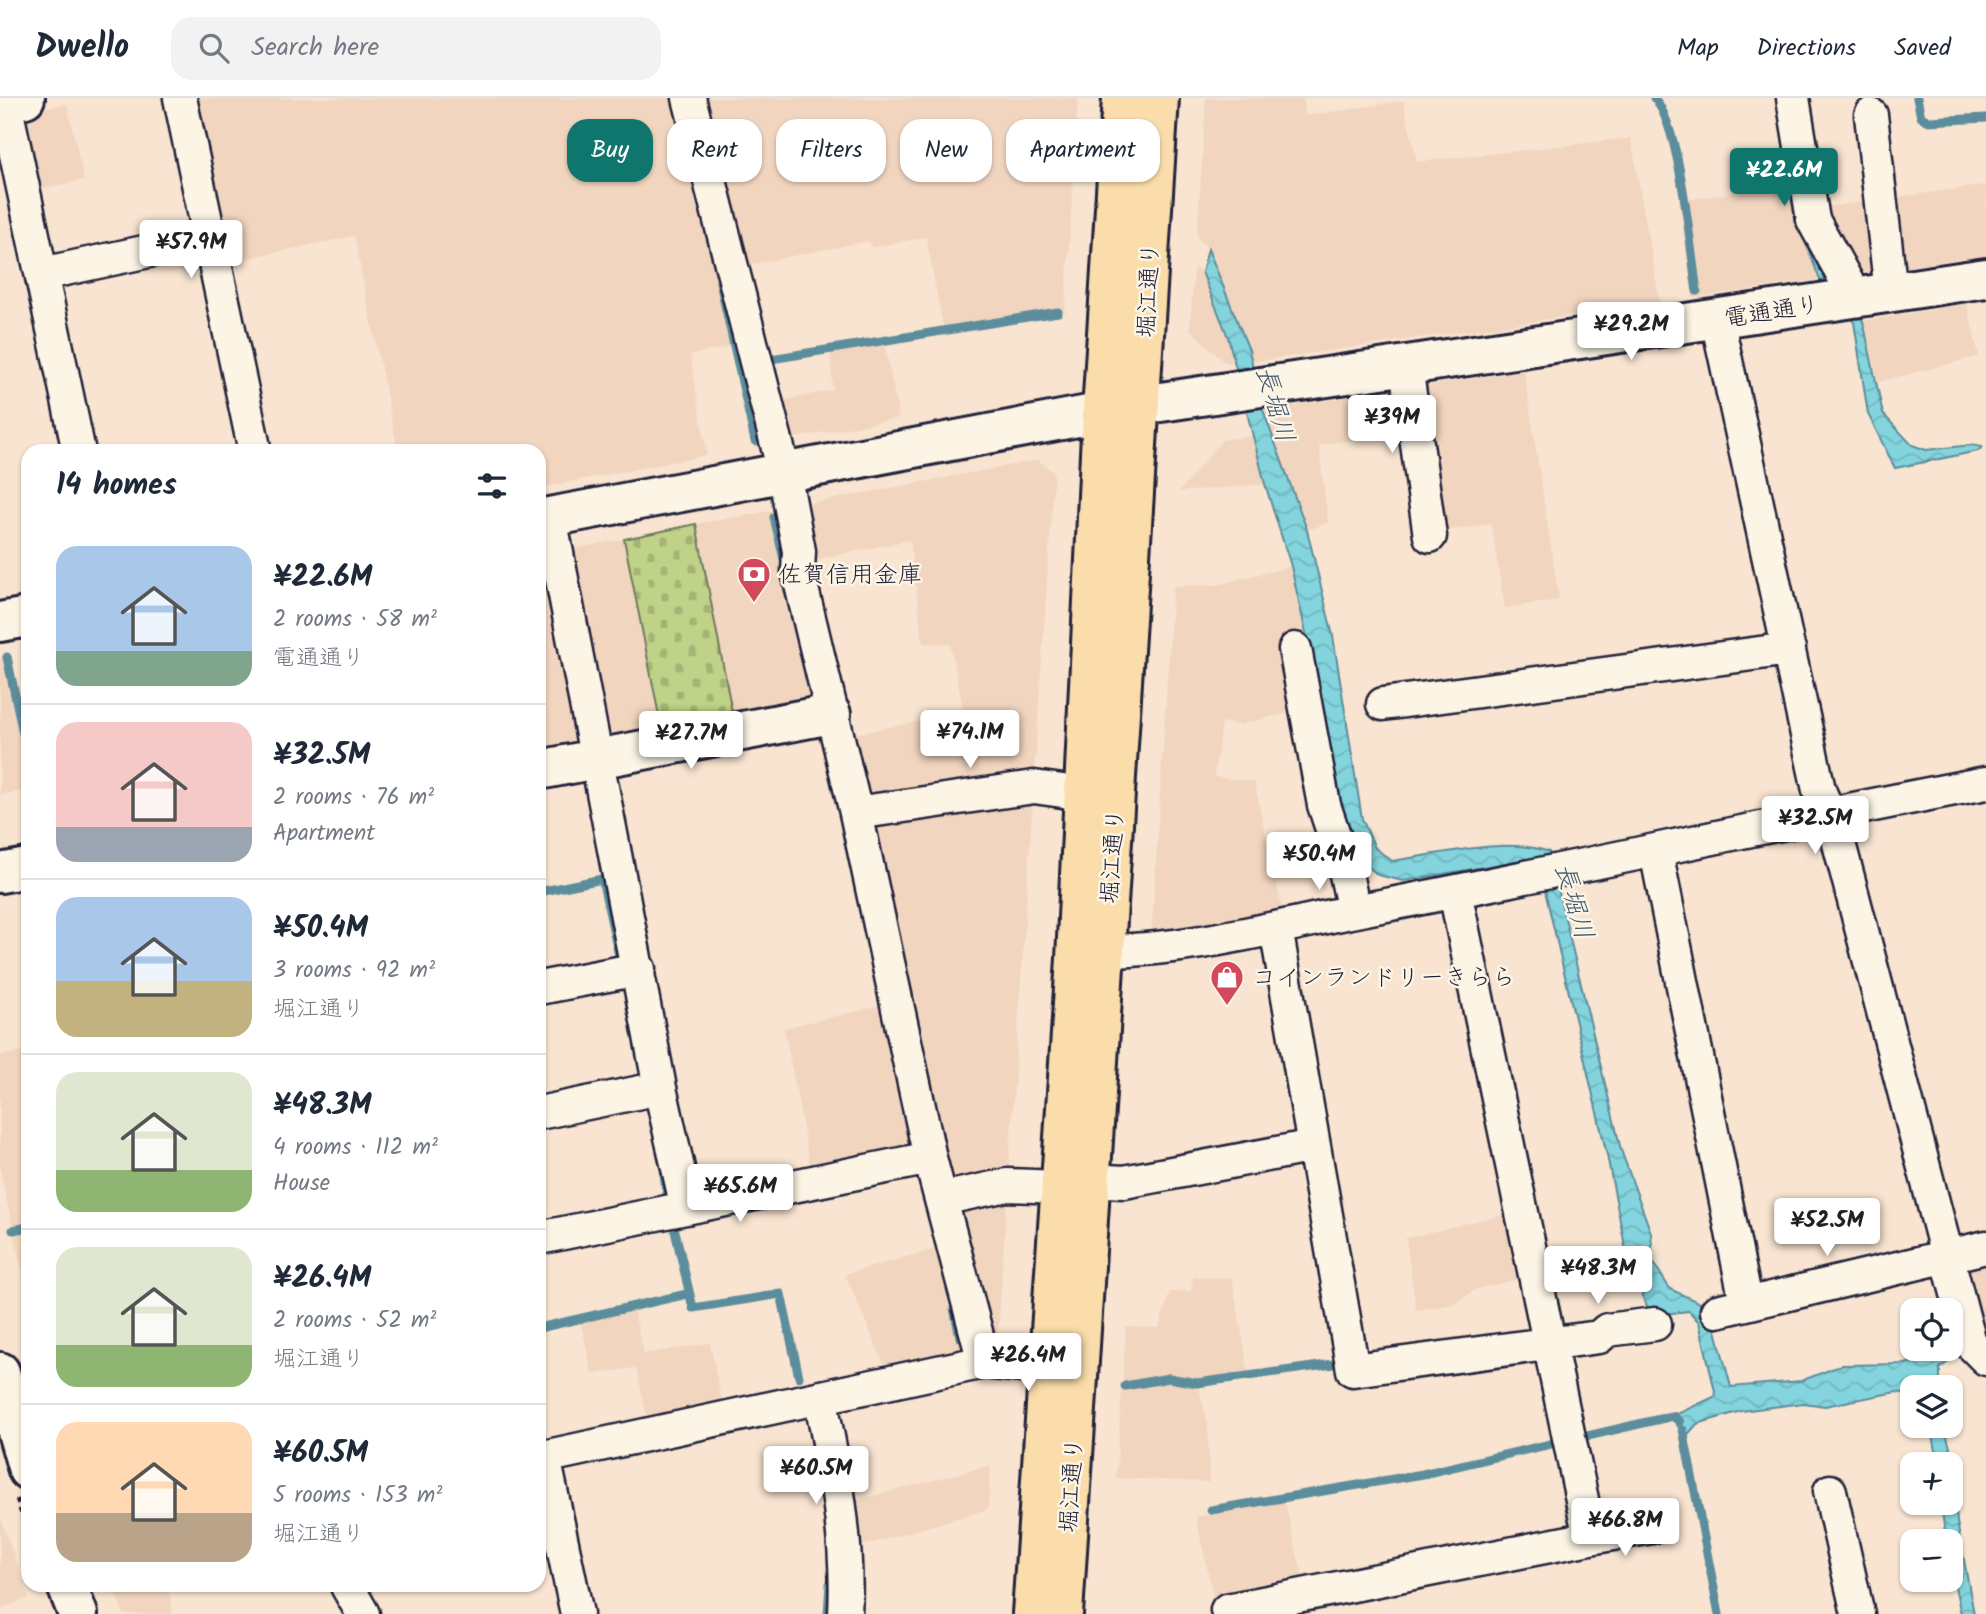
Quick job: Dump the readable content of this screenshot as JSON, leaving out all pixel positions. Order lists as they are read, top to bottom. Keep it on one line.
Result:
{"streets":{"highway":["堀江通り"],"street":["電通通り"]},"crossings":[["堀江通り","電通通り"]],"water":["長堀川"],"places":{"bank":["佐賀信用金庫"],"shop":["コインランドリーきらら"]},"page":{"header":"Dwello","search":"Search here","nav":["Map","Directions","Saved"],"chip":["Buy","Rent","Filters","New","Apartment"],"price":["¥22.6M","¥57.9M","¥29.2M","¥39M","¥74.1M","¥27.7M","¥32.5M","¥50.4M","¥65.6M","¥52.5M","¥48.3M","¥26.4M","¥60.5M","¥66.8M"],"heading":"14 homes","list":[{"name":"¥22.6M","note":"2 rooms · 58 m² · 電通通り"},{"name":"¥32.5M","note":"2 rooms · 76 m² · Apartment"},{"name":"¥50.4M","note":"3 rooms · 92 m² · 堀江通り"},{"name":"¥48.3M","note":"4 rooms · 112 m² · House"},{"name":"¥26.4M","note":"2 rooms · 52 m² · 堀江通り"},{"name":"¥60.5M","note":"5 rooms · 153 m² · 堀江通り"}],"map_buttons":["+","−"]}}
